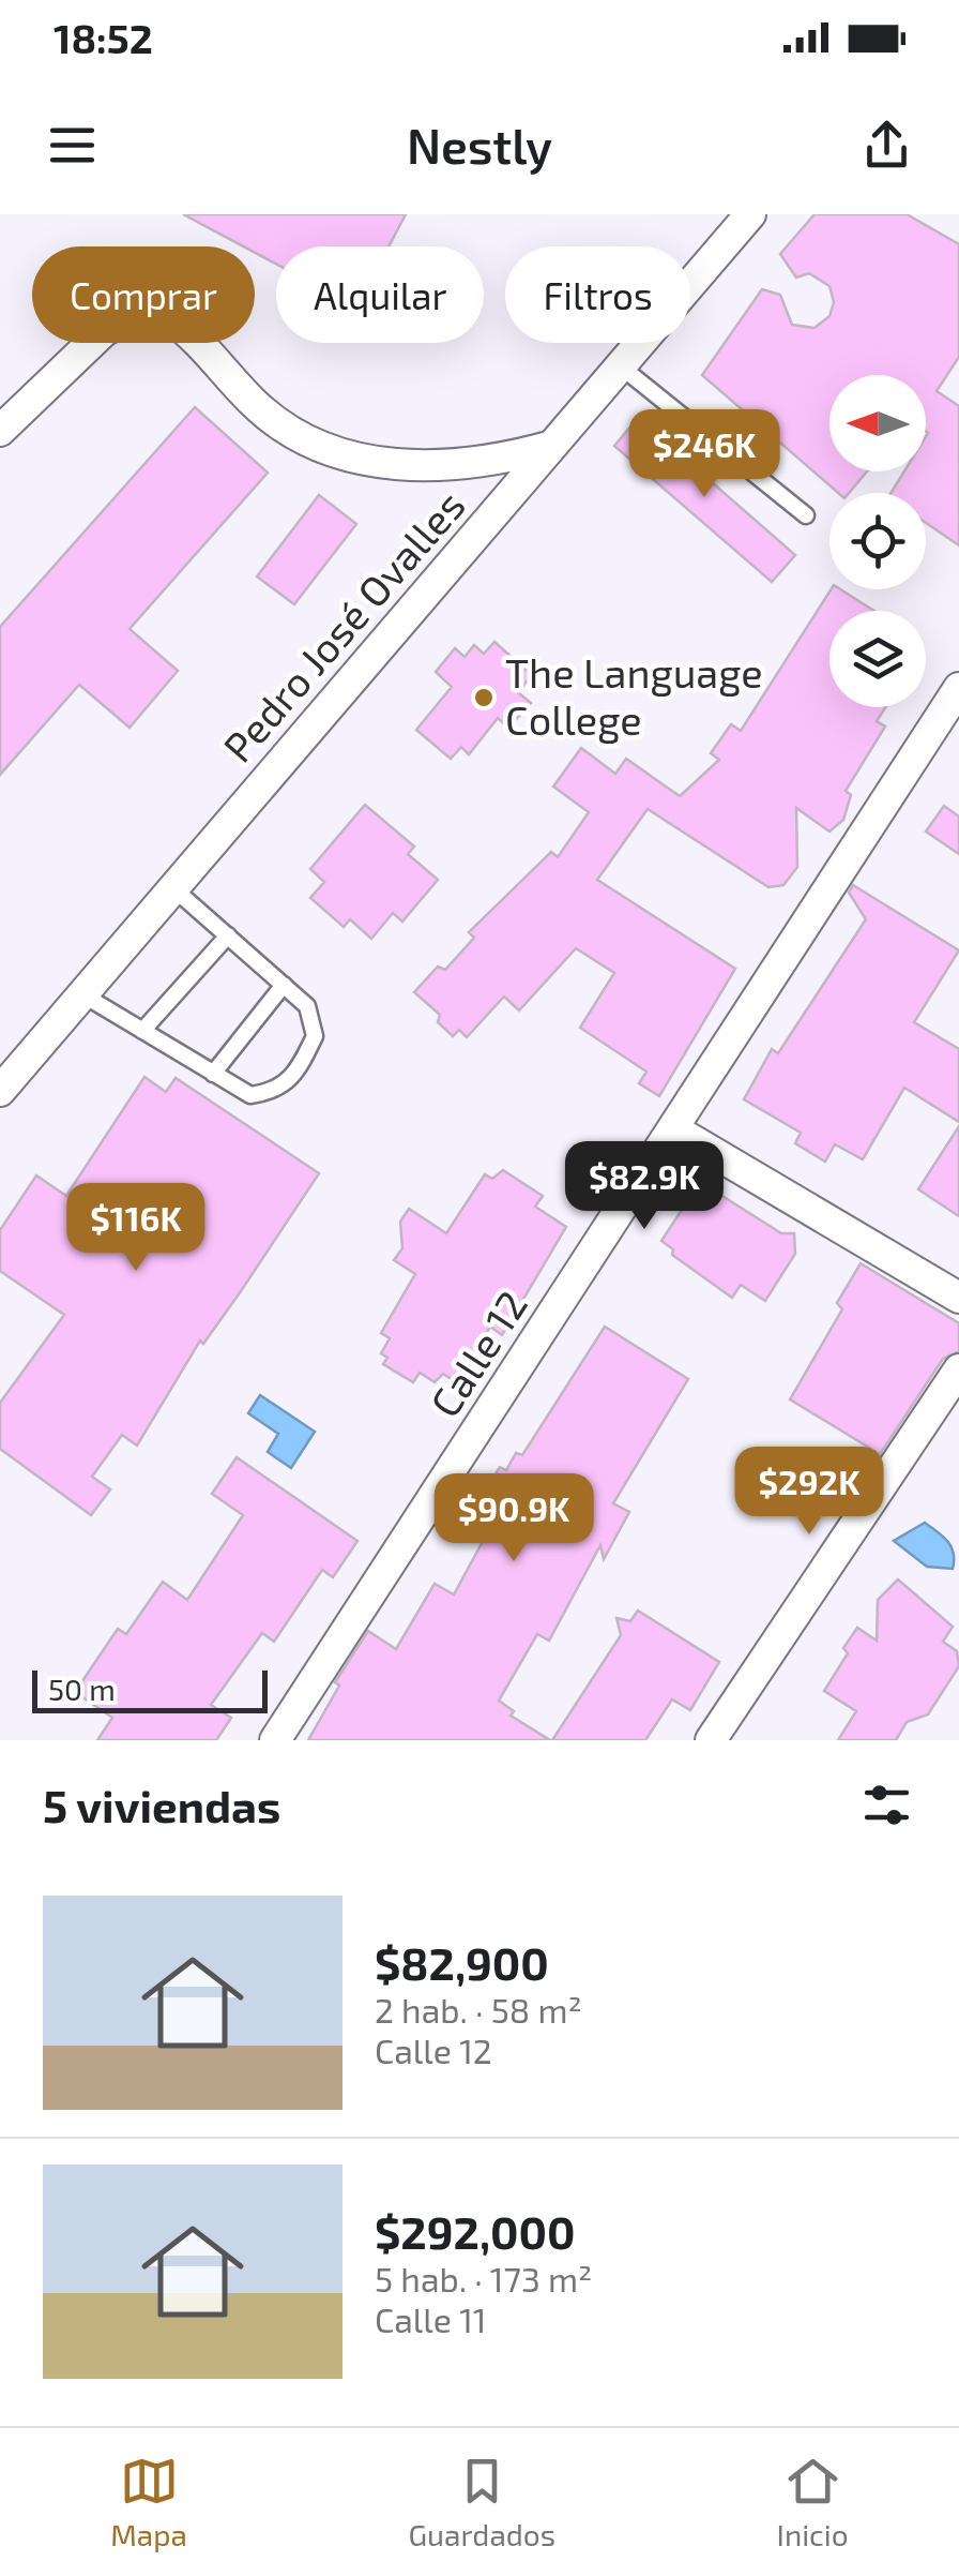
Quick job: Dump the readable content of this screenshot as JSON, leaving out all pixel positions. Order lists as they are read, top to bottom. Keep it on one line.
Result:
{"streets":{"street":["Pedro José Ovalles","Calle 12"]},"places":["The Language College"],"scale_bar":"50 m","north":"left","page":{"status":"18:52","header":"Nestly","chip":["Comprar","Alquilar","Filtros"],"price":["$246K","$82.9K","$116K","$292K","$90.9K"],"scale":"50 m","heading":"5 viviendas","list":[{"name":"$82,900","note":"2 hab. · 58 m² · Calle 12"},{"name":"$292,000","note":"5 hab. · 173 m² · Calle 11"}],"tabs":["Mapa","Guardados","Inicio"]}}
